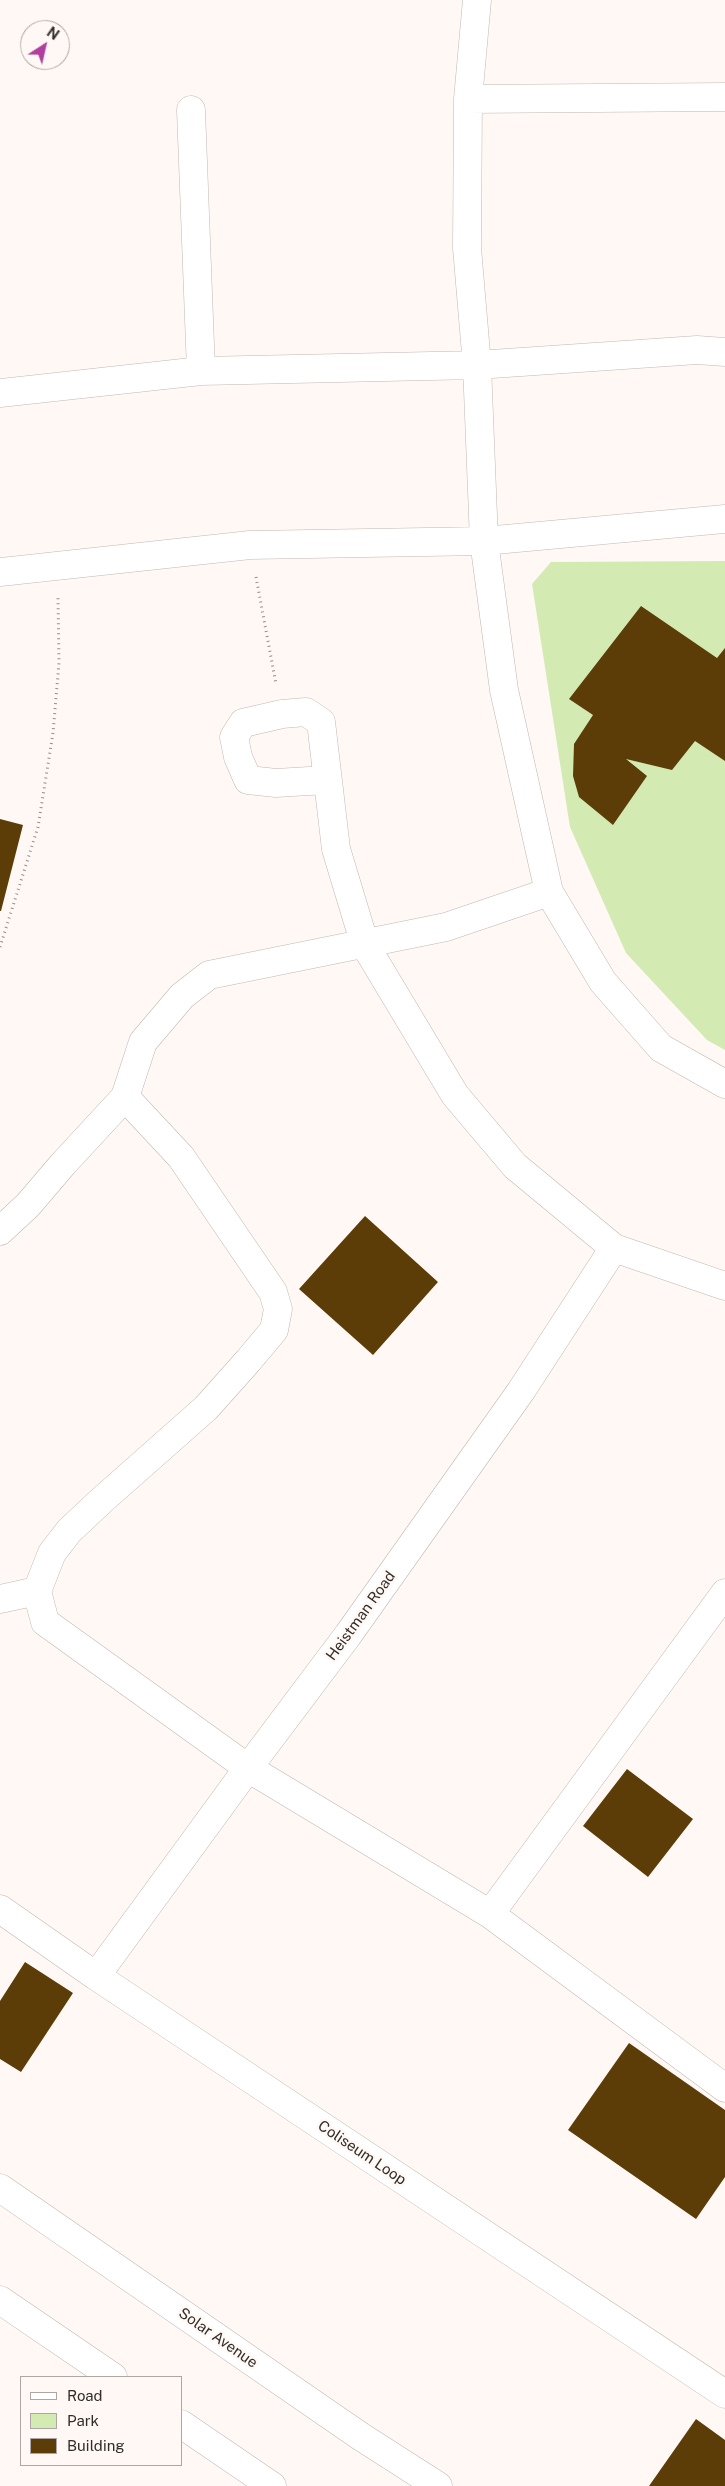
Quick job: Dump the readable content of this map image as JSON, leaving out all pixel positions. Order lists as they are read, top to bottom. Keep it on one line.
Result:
{"streets":{"street":["Heistman Road","Coliseum Loop","Solar Avenue"]},"crossings":[["Heistman Road","Coliseum Loop"]],"legend":["Road","Park","Building"],"north":"top right"}
